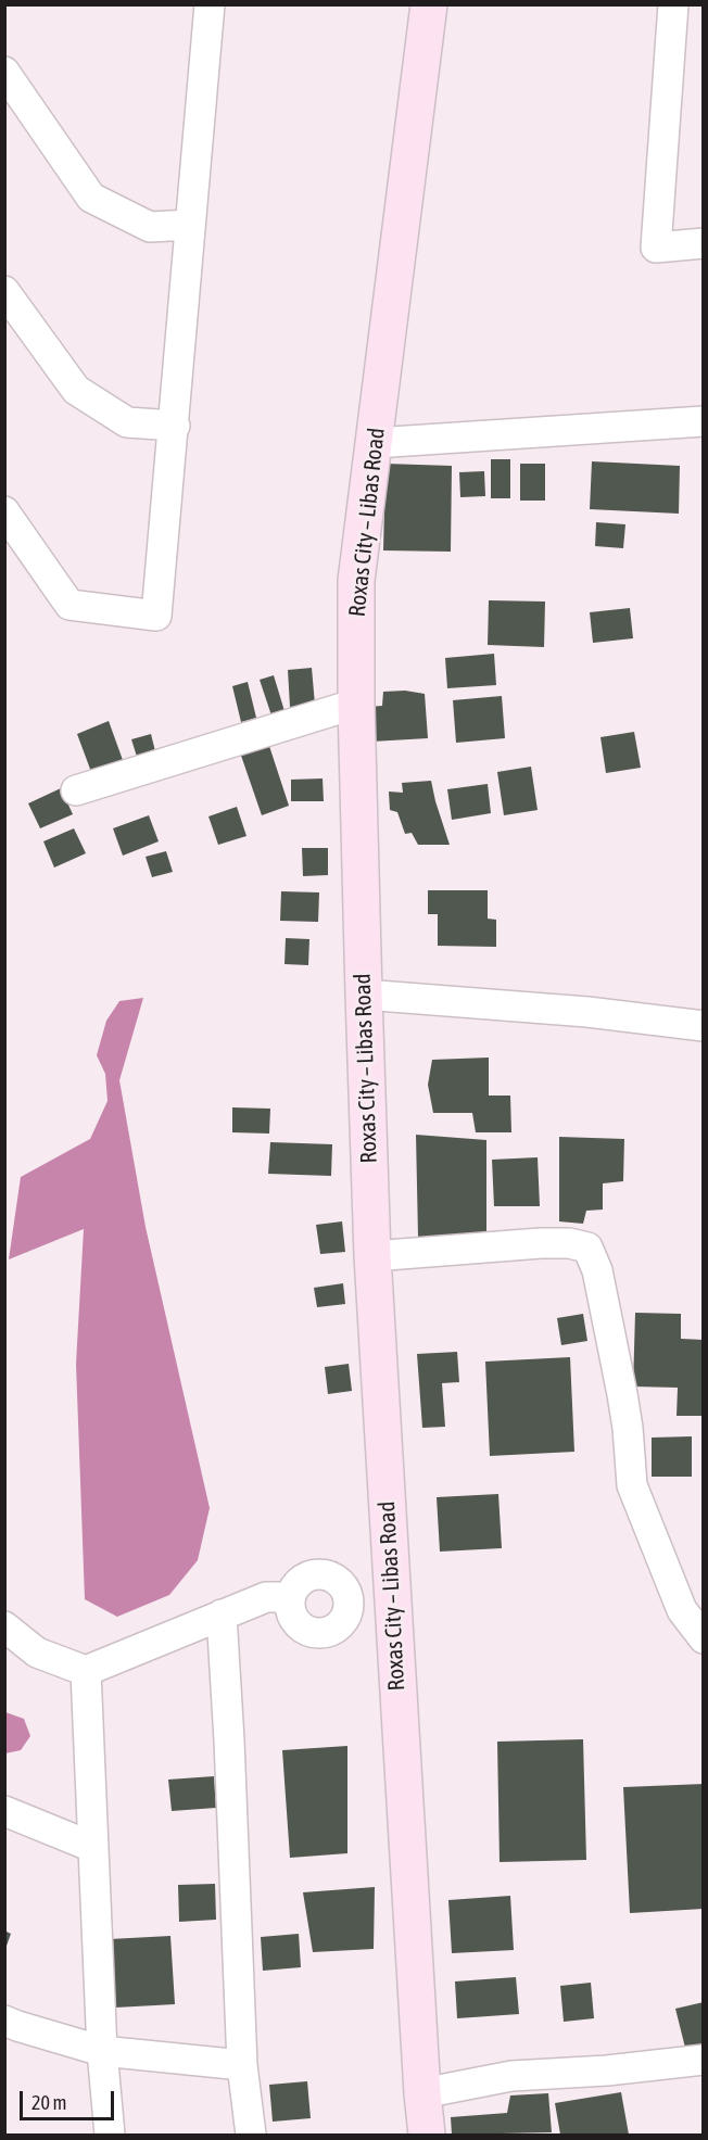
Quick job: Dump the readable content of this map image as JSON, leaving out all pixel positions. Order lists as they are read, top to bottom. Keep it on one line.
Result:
{"streets":{"main road":["Roxas City – Libas Road"]},"scale_bar":"20 m"}
